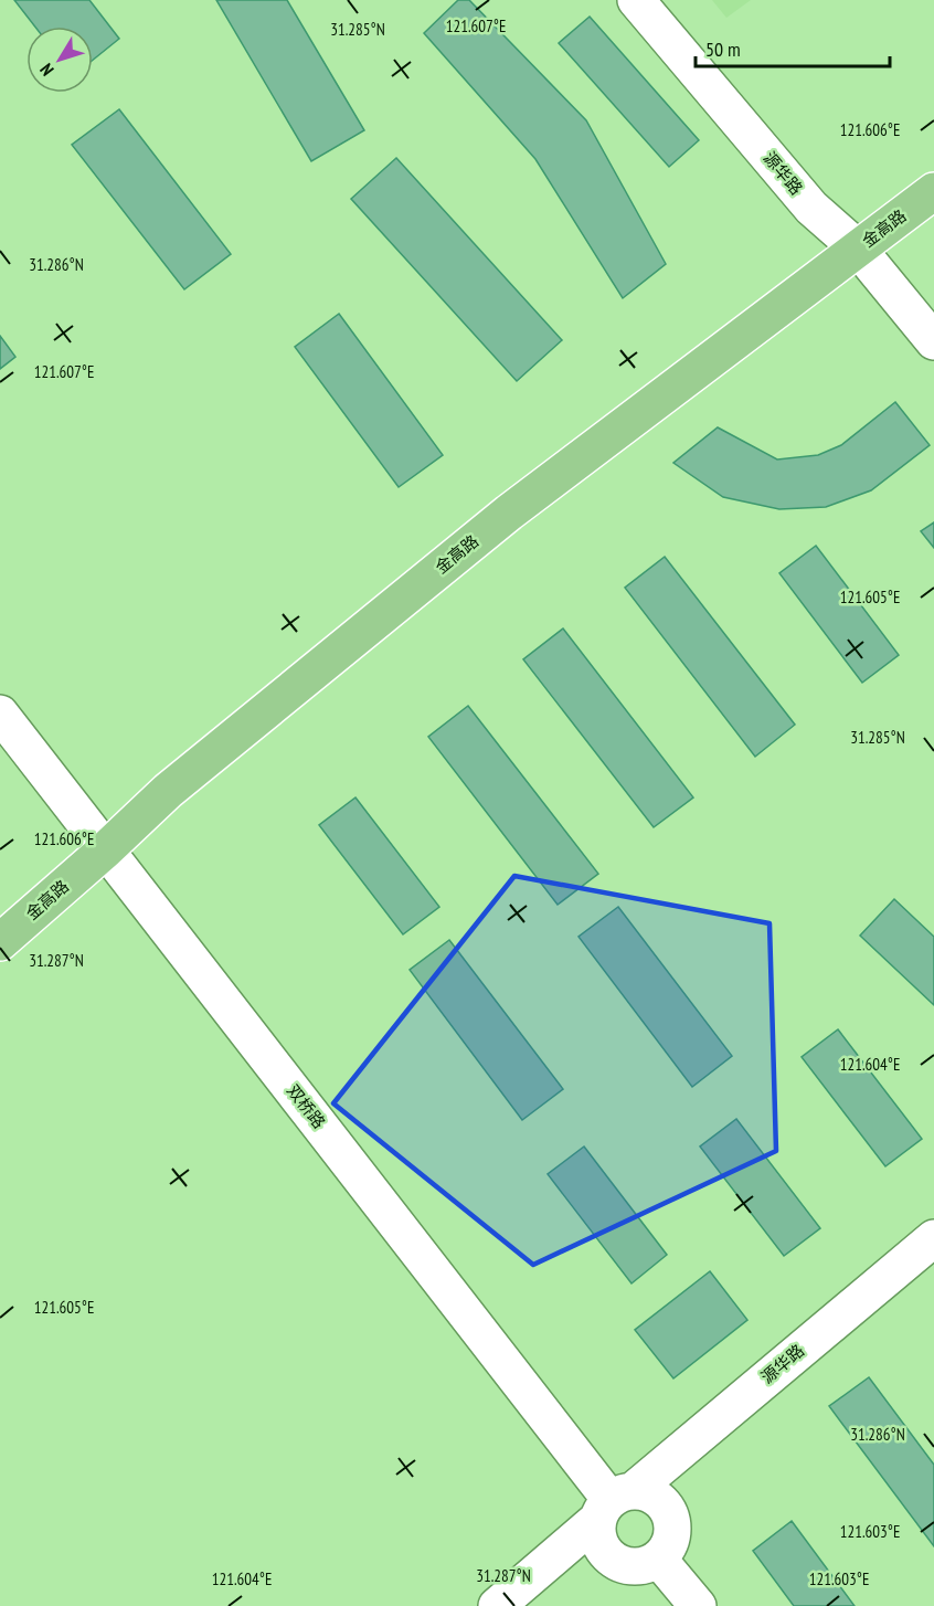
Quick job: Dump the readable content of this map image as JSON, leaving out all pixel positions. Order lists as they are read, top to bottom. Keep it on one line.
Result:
{"streets":{"main road":["金高路"],"street":["源华路","双桥路"]},"crossings":[["源华路","金高路"],["源华路","双桥路"],["金高路","双桥路"]],"scale_bar":"50 m","north":"bottom left","coordinates":["121.607°E","31.285°N","121.606°E","31.286°N","121.605°E","31.287°N","121.604°E","121.603°E"]}
